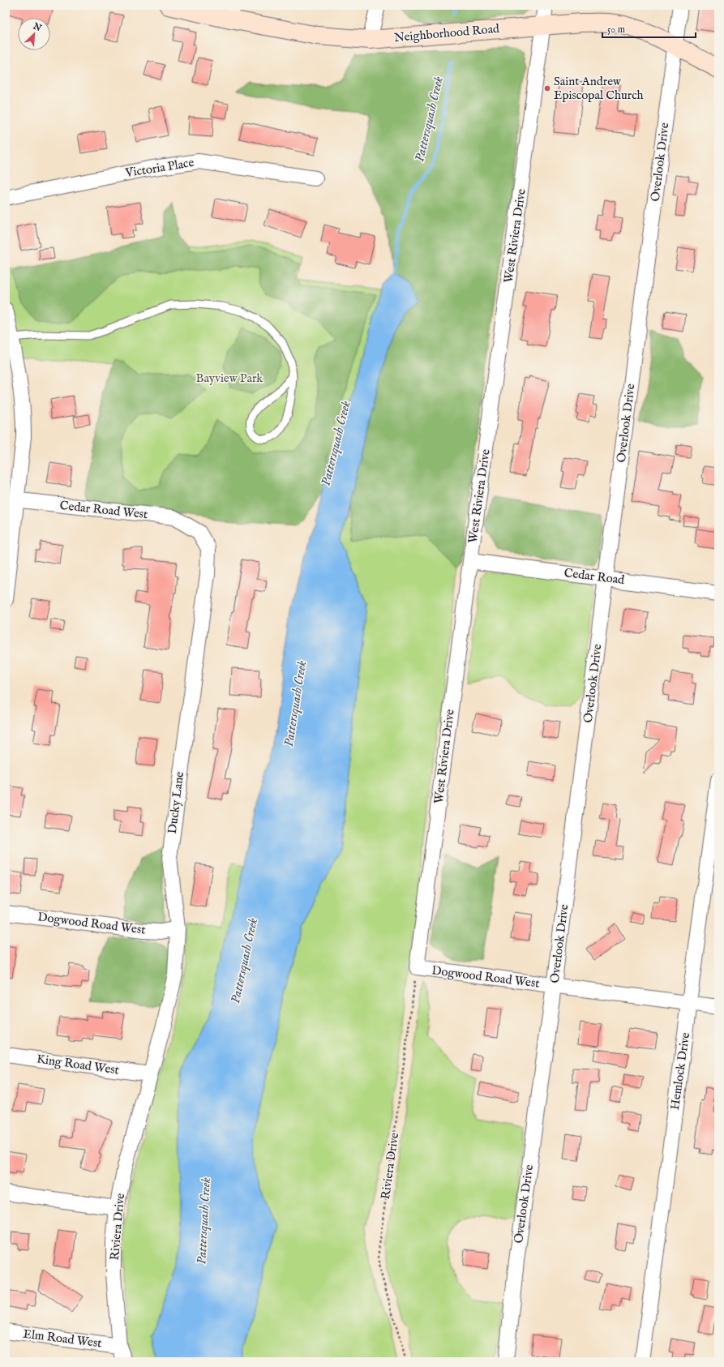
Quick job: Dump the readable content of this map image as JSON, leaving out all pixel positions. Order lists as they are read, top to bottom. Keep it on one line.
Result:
{"streets":{"street":["Neighborhood Road","Overlook Drive","Victoria Place","West Riviera Drive","Cedar Road West","Cedar Road","Ducky Lane","Dogwood Road West","King Road West","Hemlock Drive","Riviera Drive","Elm Road West"]},"crossings":[["Neighborhood Road","Overlook Drive"],["Neighborhood Road","West Riviera Drive"],["Overlook Drive","Cedar Road"],["Overlook Drive","Dogwood Road West"],["West Riviera Drive","Cedar Road"],["West Riviera Drive","Dogwood Road West"],["West Riviera Drive","Riviera Drive"],["Cedar Road West","Ducky Lane"],["Ducky Lane","Dogwood Road West"],["Ducky Lane","King Road West"],["Ducky Lane","Riviera Drive"],["Dogwood Road West","Hemlock Drive"],["Dogwood Road West","Riviera Drive"],["King Road West","Riviera Drive"],["Riviera Drive","Elm Road West"]],"water":["Pattersquash Creek"],"parks":["Bayview Park"],"places":["Saint Andrew Episcopal Church"],"scale_bar":"50 m","north":"top right"}
